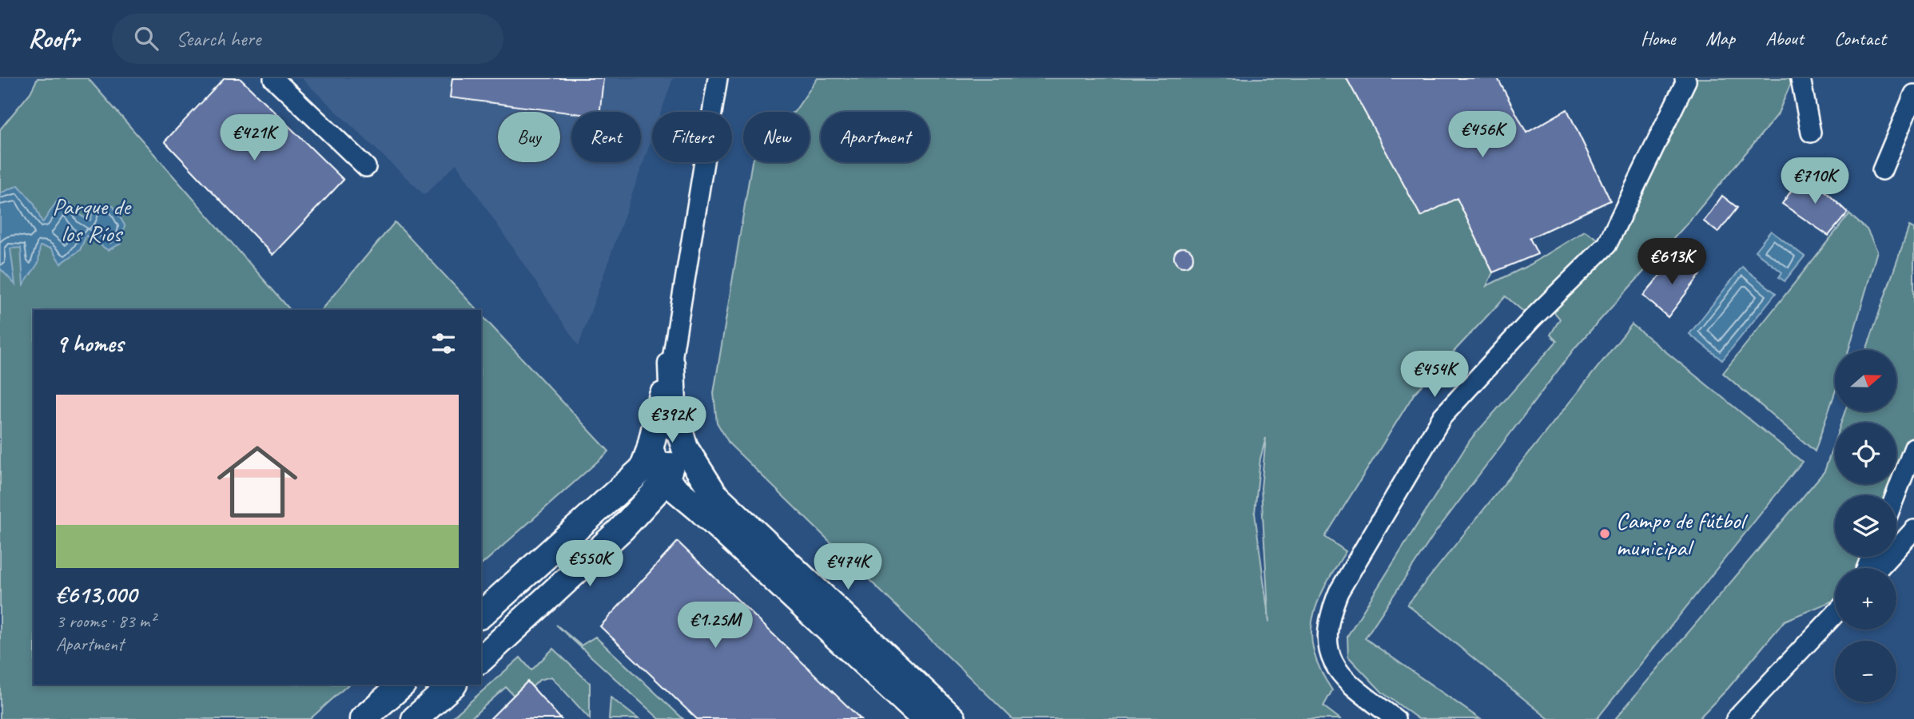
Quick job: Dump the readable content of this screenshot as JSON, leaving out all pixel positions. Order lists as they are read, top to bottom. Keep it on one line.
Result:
{"parks":["Parque de los Ríos"],"places":["Campo de fútbol municipal"],"north":"right","page":{"header":"Roofr","search":"Search here","nav":["Home","Map","About","Contact"],"price":["€456K","€421K","€710K","€613K","€454K","€392K","€550K","€474K","€1.25M"],"chip":["Buy","Rent","Filters","New","Apartment"],"heading":"9 homes","map_buttons":["+","−"],"list":[{"name":"€613,000","note":"3 rooms · 83 m² · Apartment"}]}}
